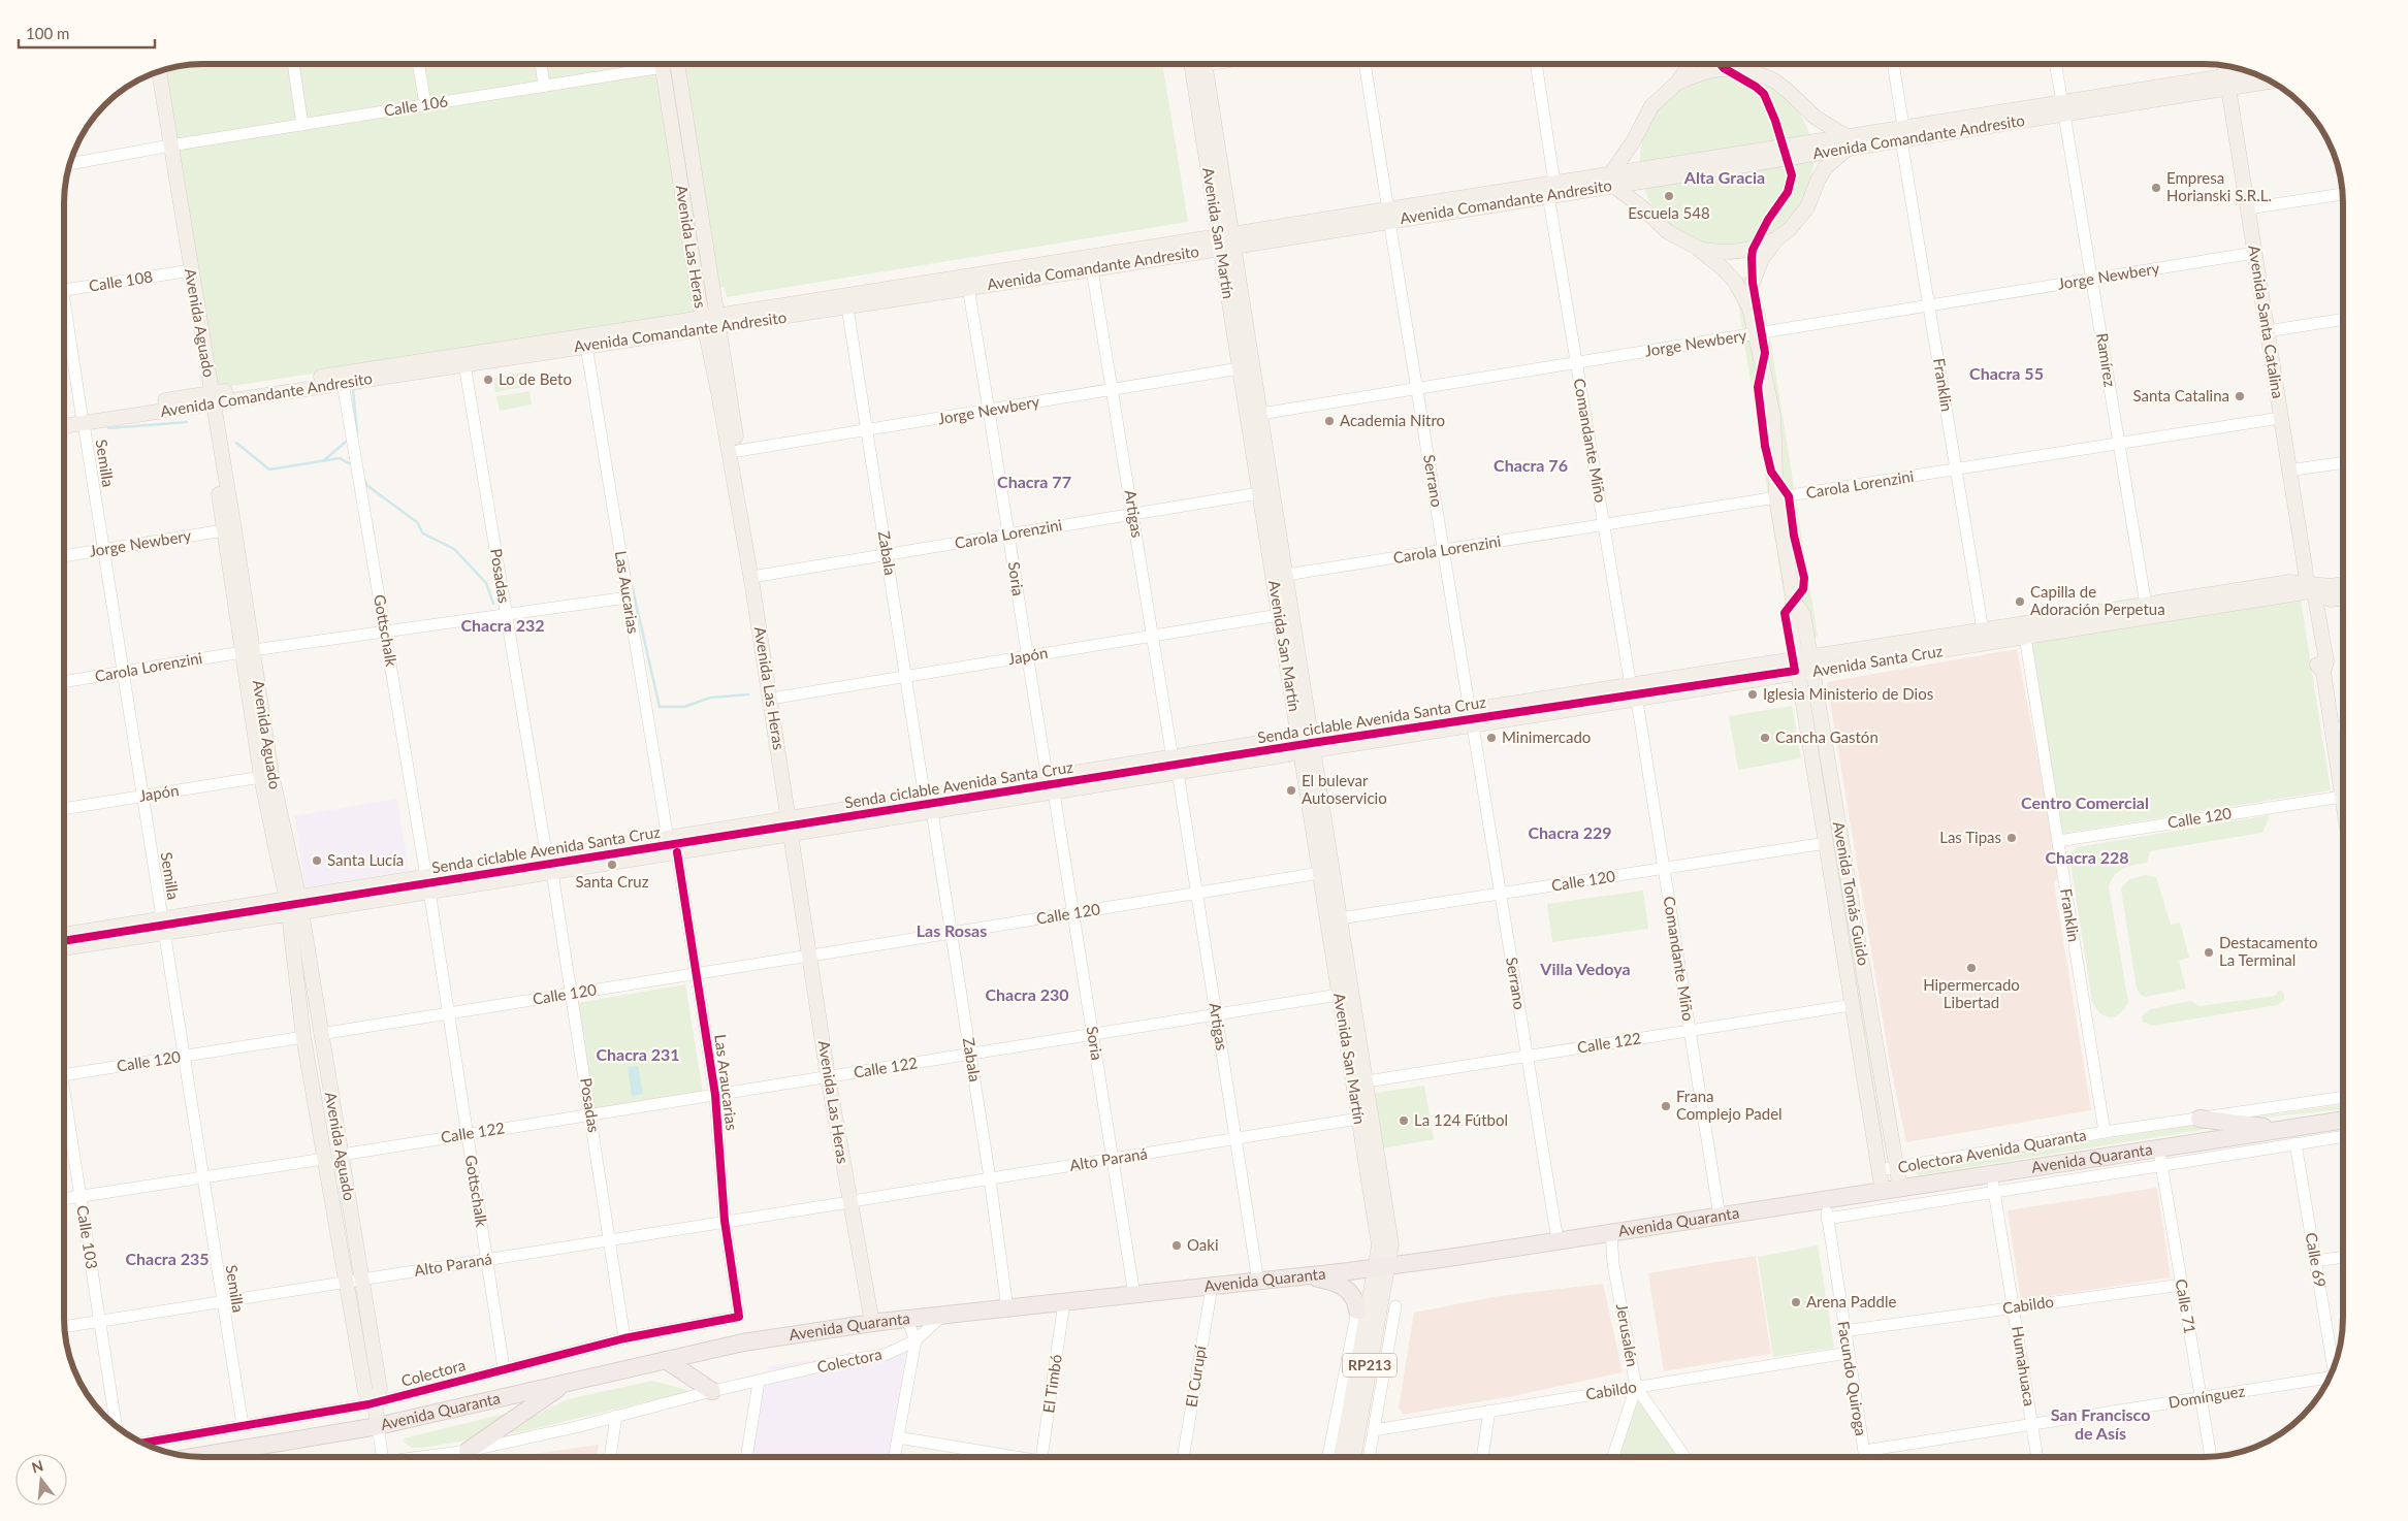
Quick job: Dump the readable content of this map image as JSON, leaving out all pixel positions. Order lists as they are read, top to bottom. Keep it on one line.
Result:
{"streets":{"highway":["Avenida Quaranta"],"main road":["Avenida Comandante Andresito","Avenida San Martín","Avenida Las Heras","Avenida Santa Catalina","Avenida Aguado","Avenida Santa Cruz","Avenida Tomás Guido","RP213"],"street":["Calle 106","Jorge Newbery","Calle 108","Ramírez","Franklin","Comandante Miño","Semilla","Serrano","Carola Lorenzini","Artigas","Zabala","Posadas","Soria","Las Aucarias","Gottschalk","Japón","Calle 120","Calle 122","Las Araucarias","Colectora Avenida Quaranta","Alto Paraná","Calle 103","Calle 69","Cabildo","Calle 71","Jerusalén","Colectora","Humahuaca","El Curupí","Facundo Quiroga","El Timbó","Domínguez"],"cycle path":["Senda ciclable Avenida Santa Cruz"]},"crossings":[["Calle 106","Avenida Aguado"],["Avenida Comandante Andresito","Avenida San Martín"],["Avenida Comandante Andresito","Avenida Las Heras"],["Avenida Comandante Andresito","Avenida Santa Catalina"],["Avenida Comandante Andresito","Avenida Aguado"],["Avenida Comandante Andresito","Ramírez"],["Avenida Comandante Andresito","Franklin"],["Avenida Comandante Andresito","Comandante Miño"],["Avenida Comandante Andresito","Semilla"],["Avenida Comandante Andresito","Serrano"],["Avenida Comandante Andresito","Artigas"],["Avenida Comandante Andresito","Zabala"],["Avenida Comandante Andresito","Posadas"],["Avenida Comandante Andresito","Soria"],["Avenida Comandante Andresito","Las Aucarias"],["Avenida Comandante Andresito","Gottschalk"],["Avenida Comandante Andresito","Avenida Tomás Guido"],["Avenida San Martín","Jorge Newbery"],["Avenida San Martín","Carola Lorenzini"],["Avenida San Martín","Japón"],["Avenida San Martín","Avenida Santa Cruz"],["Avenida San Martín","Calle 120"],["Avenida San Martín","Calle 122"],["Avenida San Martín","Alto Paraná"],["Avenida San Martín","Avenida Quaranta"],["Avenida San Martín","RP213"],["Avenida Las Heras","Jorge Newbery"],["Avenida Las Heras","Carola Lorenzini"],["Avenida Las Heras","Japón"],["Avenida Las Heras","Avenida Santa Cruz"],["Avenida Las Heras","Calle 120"],["Avenida Las Heras","Calle 122"],["Avenida Las Heras","Alto Paraná"],["Avenida Las Heras","Avenida Quaranta"],["Jorge Newbery","Avenida Santa Catalina"],["Jorge Newbery","Avenida Aguado"],["Jorge Newbery","Ramírez"],["Jorge Newbery","Franklin"],["Jorge Newbery","Comandante Miño"],["Jorge Newbery","Semilla"],["Jorge Newbery","Serrano"],["Jorge Newbery","Artigas"],["Jorge Newbery","Zabala"],["Jorge Newbery","Soria"],["Jorge Newbery","Avenida Tomás Guido"],["Calle 108","Avenida Aguado"],["Avenida Santa Catalina","Carola Lorenzini"],["Avenida Santa Catalina","Avenida Santa Cruz"],["Avenida Santa Catalina","Calle 120"],["Avenida Aguado","Carola Lorenzini"],["Avenida Aguado","Japón"],["Avenida Aguado","Avenida Santa Cruz"],["Avenida Aguado","Calle 120"],["Avenida Aguado","Calle 122"],["Avenida Aguado","Alto Paraná"],["Avenida Aguado","Avenida Quaranta"],["Avenida Aguado","Colectora"],["Ramírez","Carola Lorenzini"],["Ramírez","Avenida Santa Cruz"],["Franklin","Carola Lorenzini"],["Franklin","Avenida Santa Cruz"],["Franklin","Calle 120"],["Franklin","Colectora Avenida Quaranta"],["Comandante Miño","Carola Lorenzini"],["Comandante Miño","Avenida Santa Cruz"],["Comandante Miño","Calle 120"],["Comandante Miño","Calle 122"],["Comandante Miño","Avenida Quaranta"],["Semilla","Carola Lorenzini"],["Semilla","Japón"],["Semilla","Avenida Santa Cruz"],["Semilla","Calle 120"],["Semilla","Alto Paraná"],["Semilla","Colectora"],["Serrano","Carola Lorenzini"],["Serrano","Avenida Santa Cruz"],["Serrano","Calle 120"],["Serrano","Calle 122"],["Serrano","Avenida Quaranta"],["Carola Lorenzini","Artigas"],["Carola Lorenzini","Zabala"],["Carola Lorenzini","Posadas"],["Carola Lorenzini","Soria"],["Carola Lorenzini","Las Aucarias"],["Carola Lorenzini","Gottschalk"],["Carola Lorenzini","Avenida Tomás Guido"],["Artigas","Japón"],["Artigas","Avenida Santa Cruz"],["Artigas","Calle 120"],["Artigas","Calle 122"],["Artigas","Alto Paraná"],["Artigas","Avenida Quaranta"],["Zabala","Japón"],["Zabala","Avenida Santa Cruz"],["Zabala","Calle 120"],["Zabala","Calle 122"],["Zabala","Alto Paraná"],["Zabala","Avenida Quaranta"],["Posadas","Avenida Santa Cruz"],["Posadas","Calle 120"],["Posadas","Calle 122"],["Posadas","Alto Paraná"],["Posadas","Colectora"],["Soria","Japón"],["Soria","Avenida Santa Cruz"],["Soria","Calle 120"],["Soria","Calle 122"],["Soria","Alto Paraná"],["Soria","Avenida Quaranta"],["Las Aucarias","Avenida Santa Cruz"],["Gottschalk","Avenida Santa Cruz"],["Gottschalk","Calle 120"],["Gottschalk","Calle 122"],["Gottschalk","Alto Paraná"],["Gottschalk","Colectora"],["Avenida Santa Cruz","Avenida Tomás Guido"],["Avenida Santa Cruz","Las Araucarias"],["Calle 120","Avenida Tomás Guido"],["Calle 120","Las Araucarias"],["Avenida Tomás Guido","Calle 122"],["Avenida Tomás Guido","Colectora Avenida Quaranta"],["Avenida Tomás Guido","Avenida Quaranta"],["Calle 122","Las Araucarias"],["Las Araucarias","Alto Paraná"],["Las Araucarias","Colectora"],["Alto Paraná","Calle 103"],["Avenida Quaranta","Calle 71"],["Avenida Quaranta","Jerusalén"],["Avenida Quaranta","Colectora"],["Avenida Quaranta","RP213"],["Avenida Quaranta","Humahuaca"],["Avenida Quaranta","El Curupí"],["Avenida Quaranta","Facundo Quiroga"],["Avenida Quaranta","El Timbó"],["Cabildo","Calle 71"],["Cabildo","Jerusalén"],["Cabildo","Humahuaca"],["Cabildo","Facundo Quiroga"],["Calle 71","Domínguez"],["Humahuaca","Domínguez"]],"districts":["Alta Gracia","Chacra 55","Chacra 76","Chacra 77","Chacra 232","Centro Comercial","Chacra 229","Chacra 228","Las Rosas","Villa Vedoya","Chacra 230","Chacra 231","Chacra 235","San Francisco de Asís"],"places":["Empresa Horianski S.R.L.","Escuela 548","Lo de Beto","Santa Catalina","Academia Nitro","Capilla de Adoración Perpetua","Iglesia Ministerio de Dios","Minimercado","Cancha Gastón","El bulevar Autoservicio","Las Tipas","Santa Lucía","Santa Cruz","Destacamento La Terminal","Hipermercado Libertad","Frana Complejo Padel","La 124 Fútbol","Oaki","Arena Paddle"],"scale_bar":"100 m","north":"top"}
